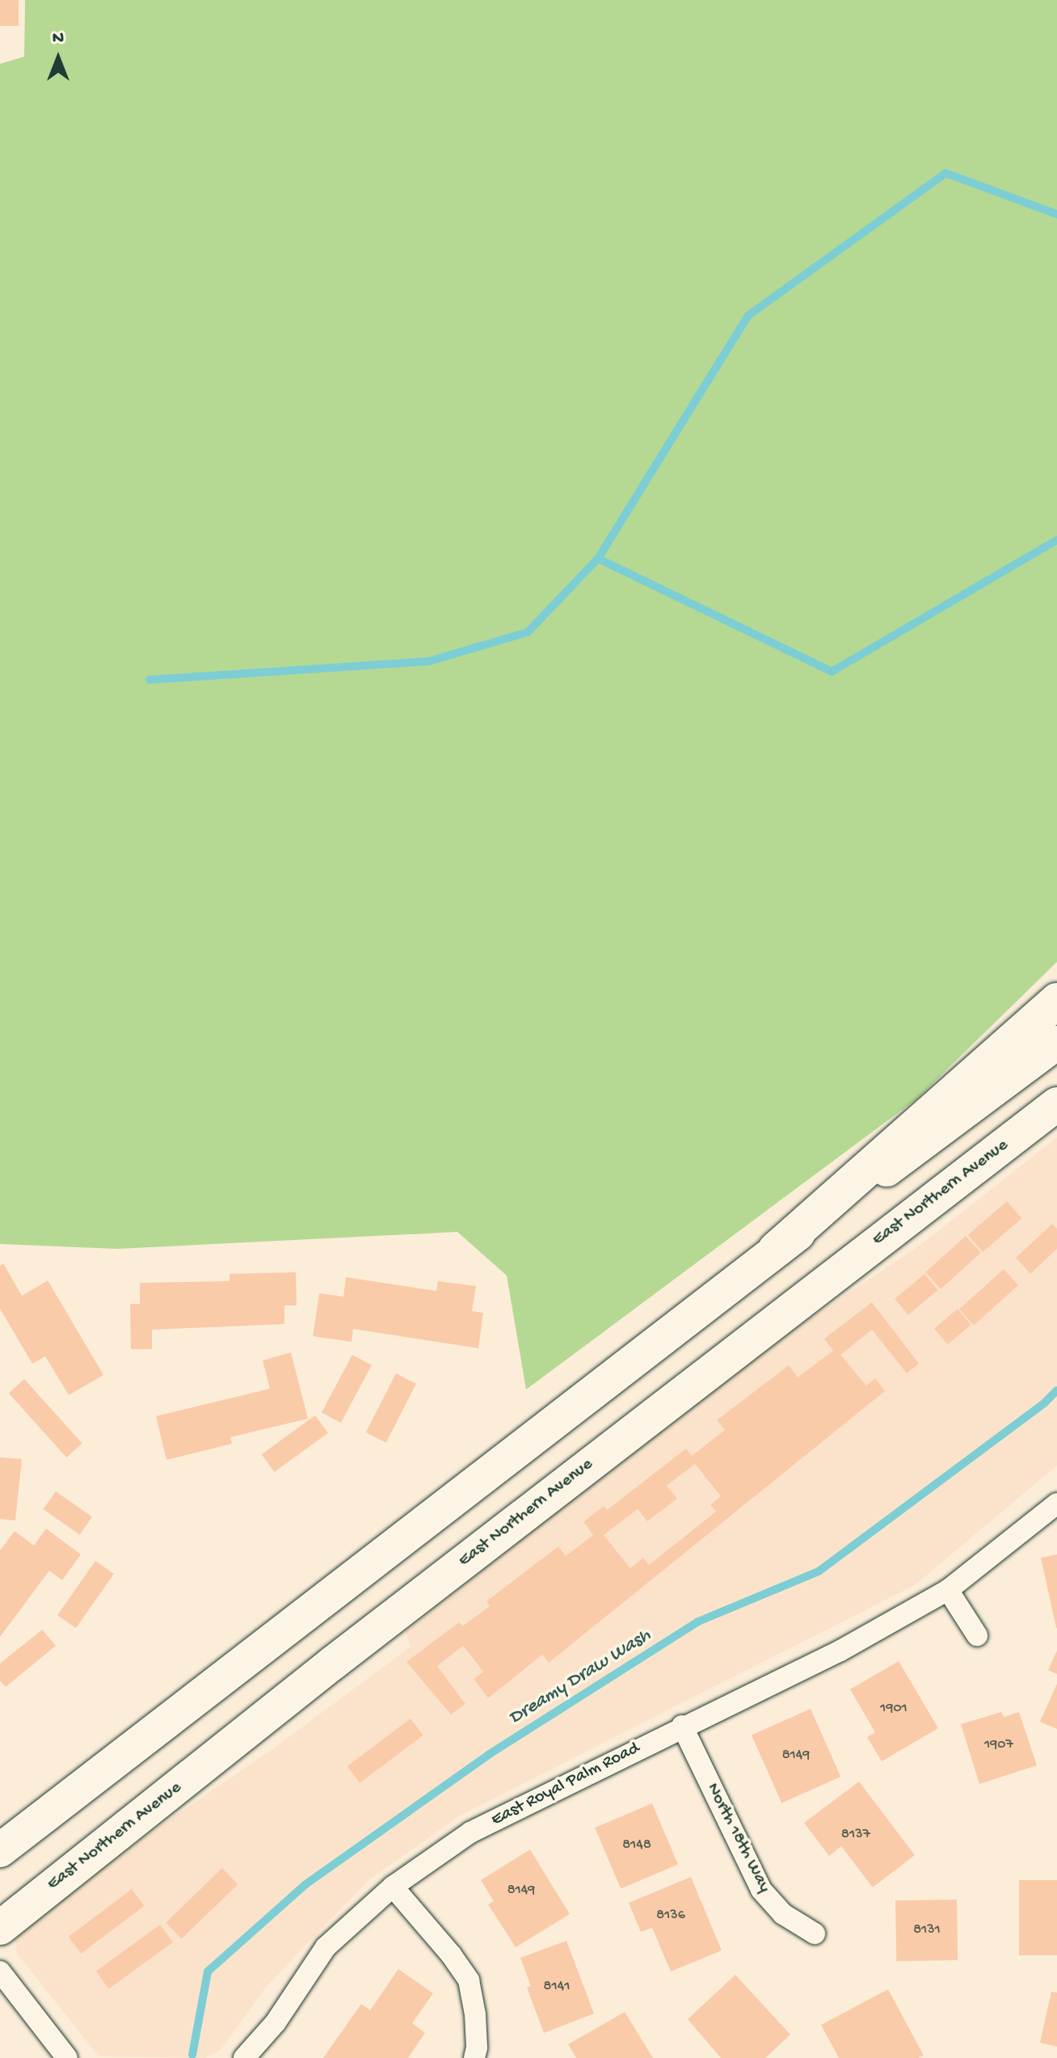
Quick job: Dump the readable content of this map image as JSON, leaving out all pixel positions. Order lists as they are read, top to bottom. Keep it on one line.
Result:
{"streets":{"main road":["East Northern Avenue"],"street":["East Royal Palm Road","North 18th Way"]},"crossings":[["East Royal Palm Road","North 18th Way"]],"water":["Dreamy Draw Wash"],"house_numbers":["1901","1907","8149","8137","8148","8149","8136","8131","8141"],"north":"top"}
